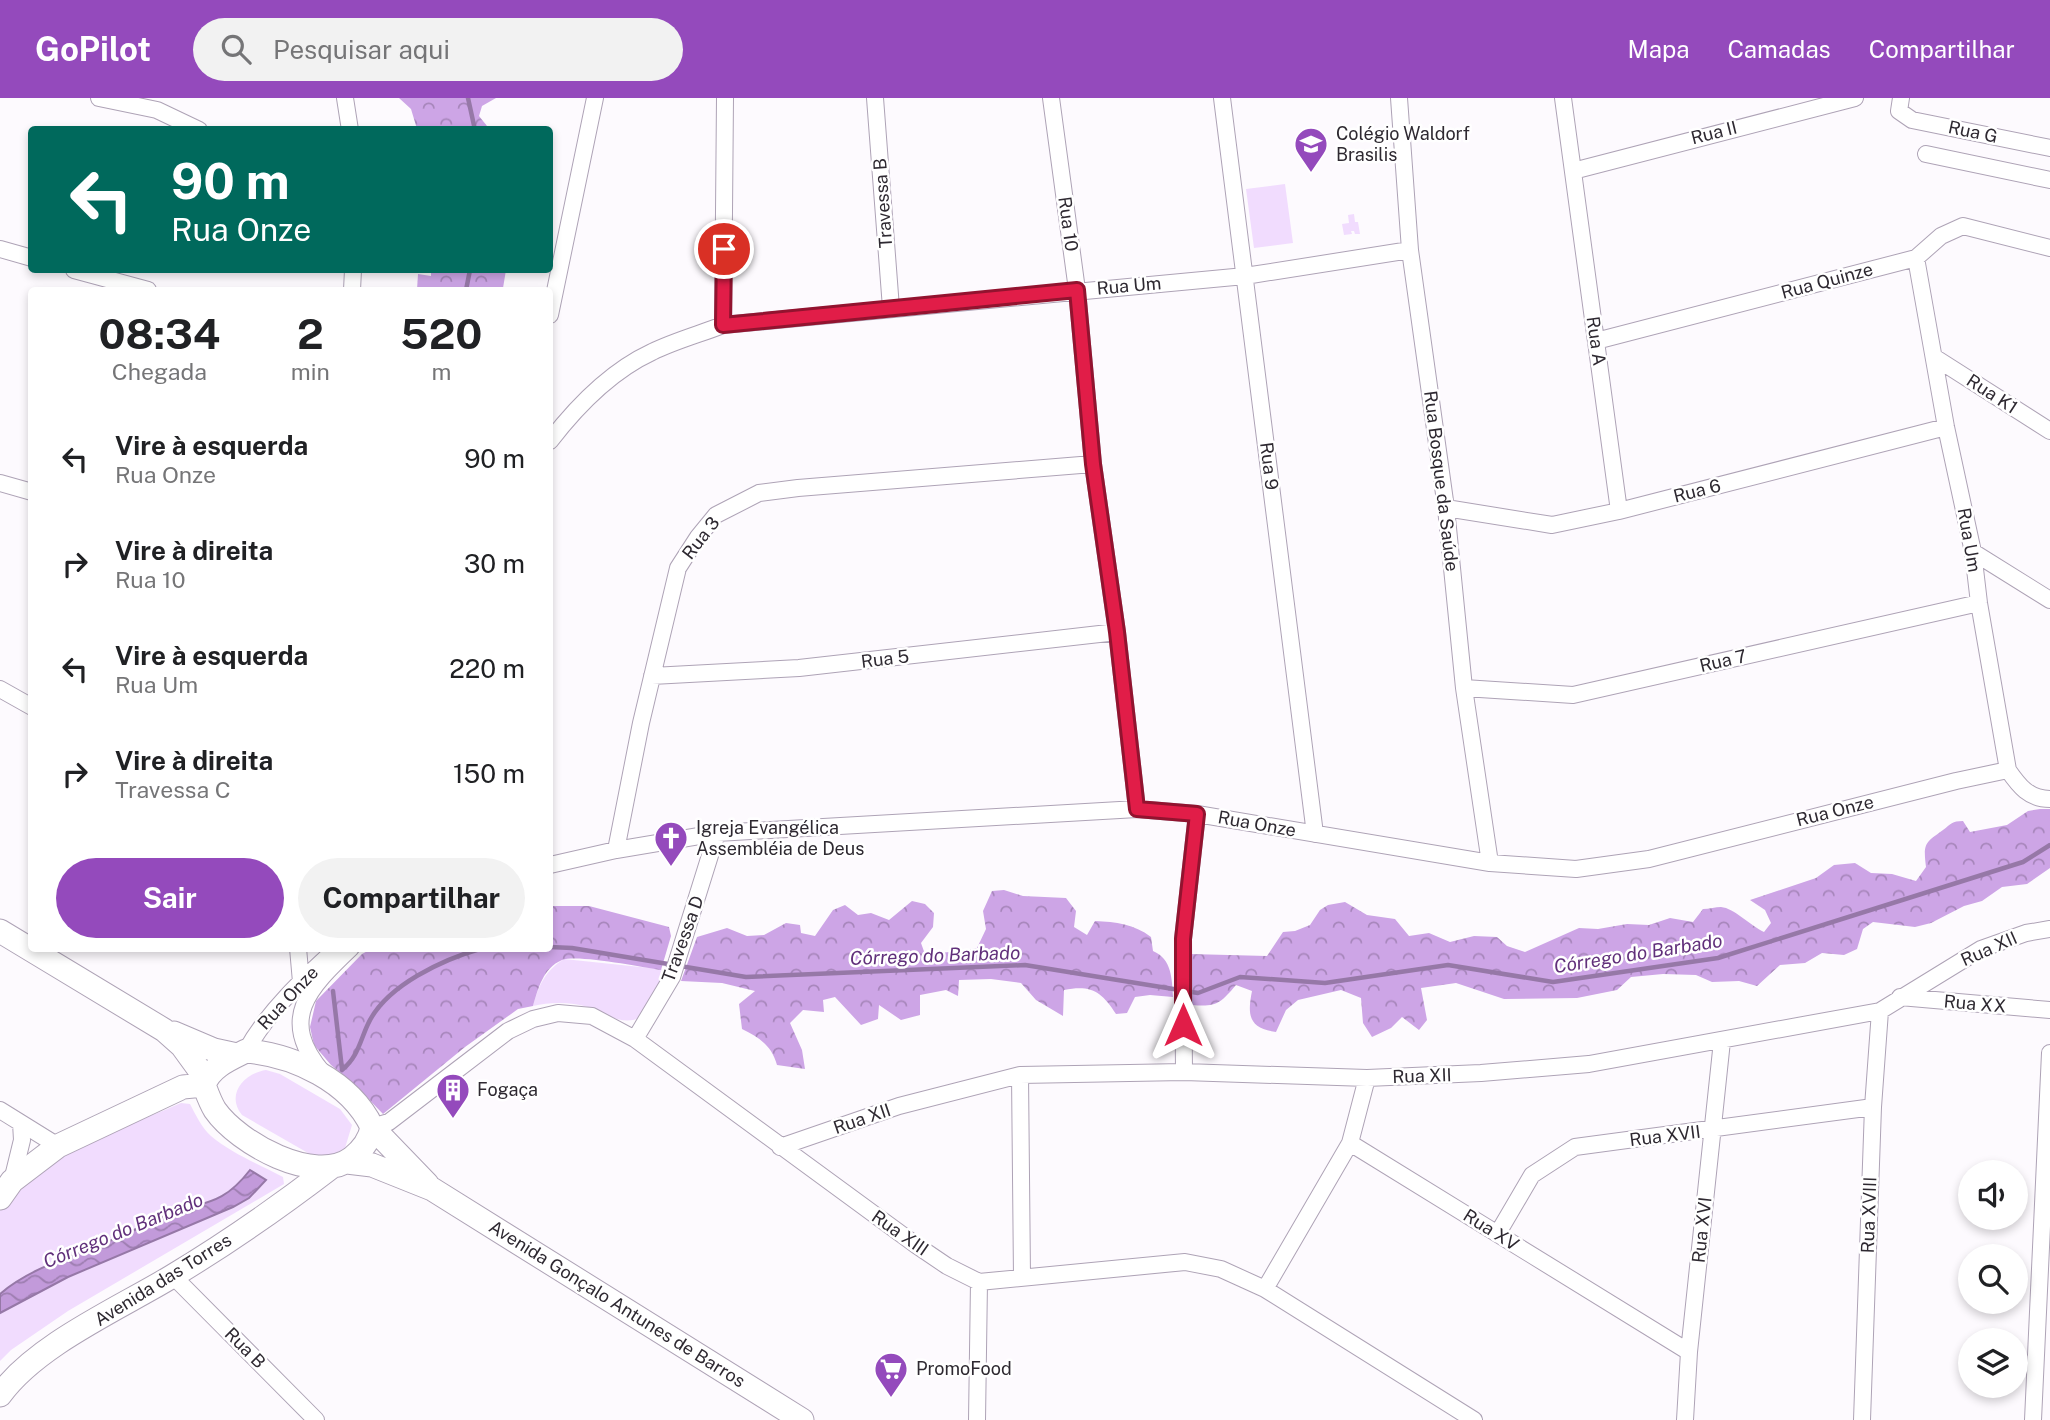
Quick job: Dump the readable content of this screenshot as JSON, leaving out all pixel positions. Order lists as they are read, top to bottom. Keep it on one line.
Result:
{"streets":{"main road":["Avenida das Torres","Avenida Gonçalo Antunes de Barros"],"street":["Rua G","Rua II","Travessa B","Rua 10","Rua Quinze","Rua Um","Rua A","Rua K1","Rua 9","Rua Bosque da Saúde","Rua 6","Rua 3","Rua 5","Rua 7","Rua Onze","Travessa D","Rua XII","Rua XX","Rua XVII","Rua XVIII","Rua XV","Rua XVI","Rua XIII","Rua B"]},"crossings":[["Rua II","Rua A"],["Travessa B","Rua Um"],["Rua 10","Rua Um"],["Rua 10","Rua 3"],["Rua 10","Rua 5"],["Rua 10","Rua Onze"],["Rua Quinze","Rua Um"],["Rua Quinze","Rua A"],["Rua Um","Rua K1"],["Rua Um","Rua 9"],["Rua Um","Rua Bosque da Saúde"],["Rua Um","Rua 6"],["Rua Um","Rua 7"],["Rua Um","Rua Onze"],["Rua A","Rua 6"],["Rua 9","Rua Onze"],["Rua Bosque da Saúde","Rua 6"],["Rua Bosque da Saúde","Rua 7"],["Rua Bosque da Saúde","Rua Onze"],["Rua 3","Rua 5"],["Rua 3","Rua Onze"],["Rua Onze","Travessa D"],["Rua Onze","Avenida Gonçalo Antunes de Barros"],["Travessa D","Rua XIII"],["Rua XII","Rua XX"],["Rua XII","Rua XVIII"],["Rua XII","Rua XVI"],["Rua XII","Rua XIII"],["Rua XVII","Rua XVIII"],["Rua XVII","Rua XV"],["Rua XVII","Rua XVI"],["Rua XV","Rua XVI"],["Rua XIII","Avenida Gonçalo Antunes de Barros"],["Avenida das Torres","Avenida Gonçalo Antunes de Barros"],["Avenida das Torres","Rua B"]],"water":["Córrego do Barbado"],"places":{"school or university":["Colégio Waldorf Brasilis"],"church":["Igreja Evangélica Assembléia de Deus"],"building":["Fogaça"],"supermarket":["PromoFood"]},"page":{"header":"GoPilot","search":"Pesquisar aqui","nav":["Mapa","Camadas","Compartilhar"],"turn":["90 m","Rua Onze"],"eta":["08:34","Chegada","2","min","520","m"],"list":[{"name":"Vire à esquerda","note":"Rua Onze","value":"90 m"},{"name":"Vire à direita","note":"Rua 10","value":"30 m"},{"name":"Vire à esquerda","note":"Rua Um","value":"220 m"},{"name":"Vire à direita","note":"Travessa C","value":"150 m"}],"buttons":["Sair","Compartilhar"]}}
